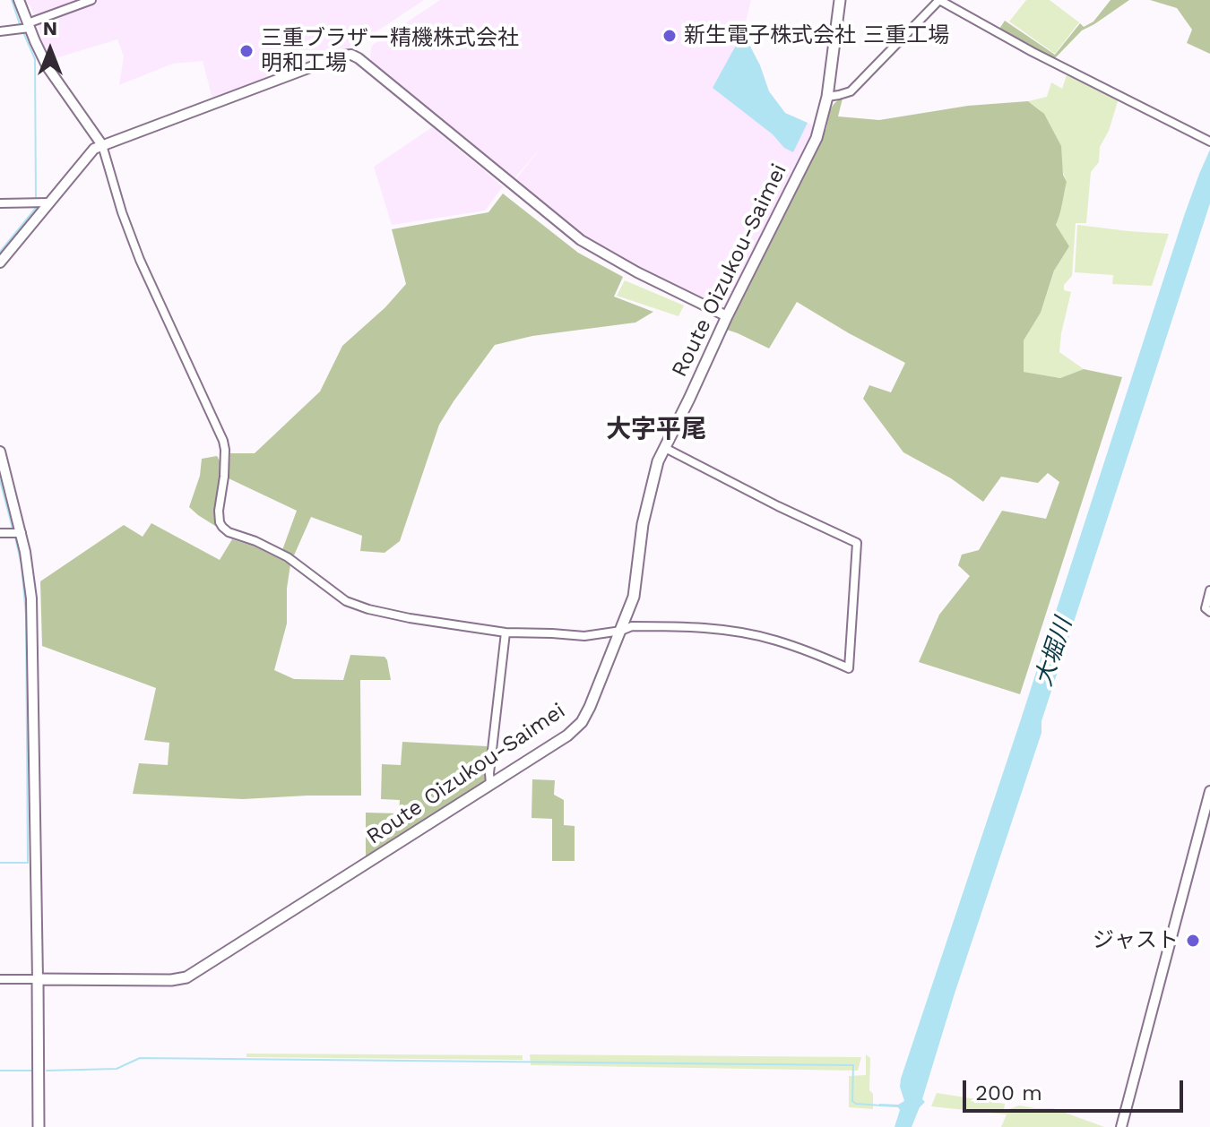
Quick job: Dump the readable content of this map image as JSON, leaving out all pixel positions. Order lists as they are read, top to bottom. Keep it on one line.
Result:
{"streets":{"main road":["Route Oizukou-Saimei"]},"districts":["大字平尾"],"water":["大堀川"],"places":["新生電子株式会社 三重工場","三重ブラザー精機株式会社 明和工場","ジャスト"],"scale_bar":"200 m","north":"top"}
